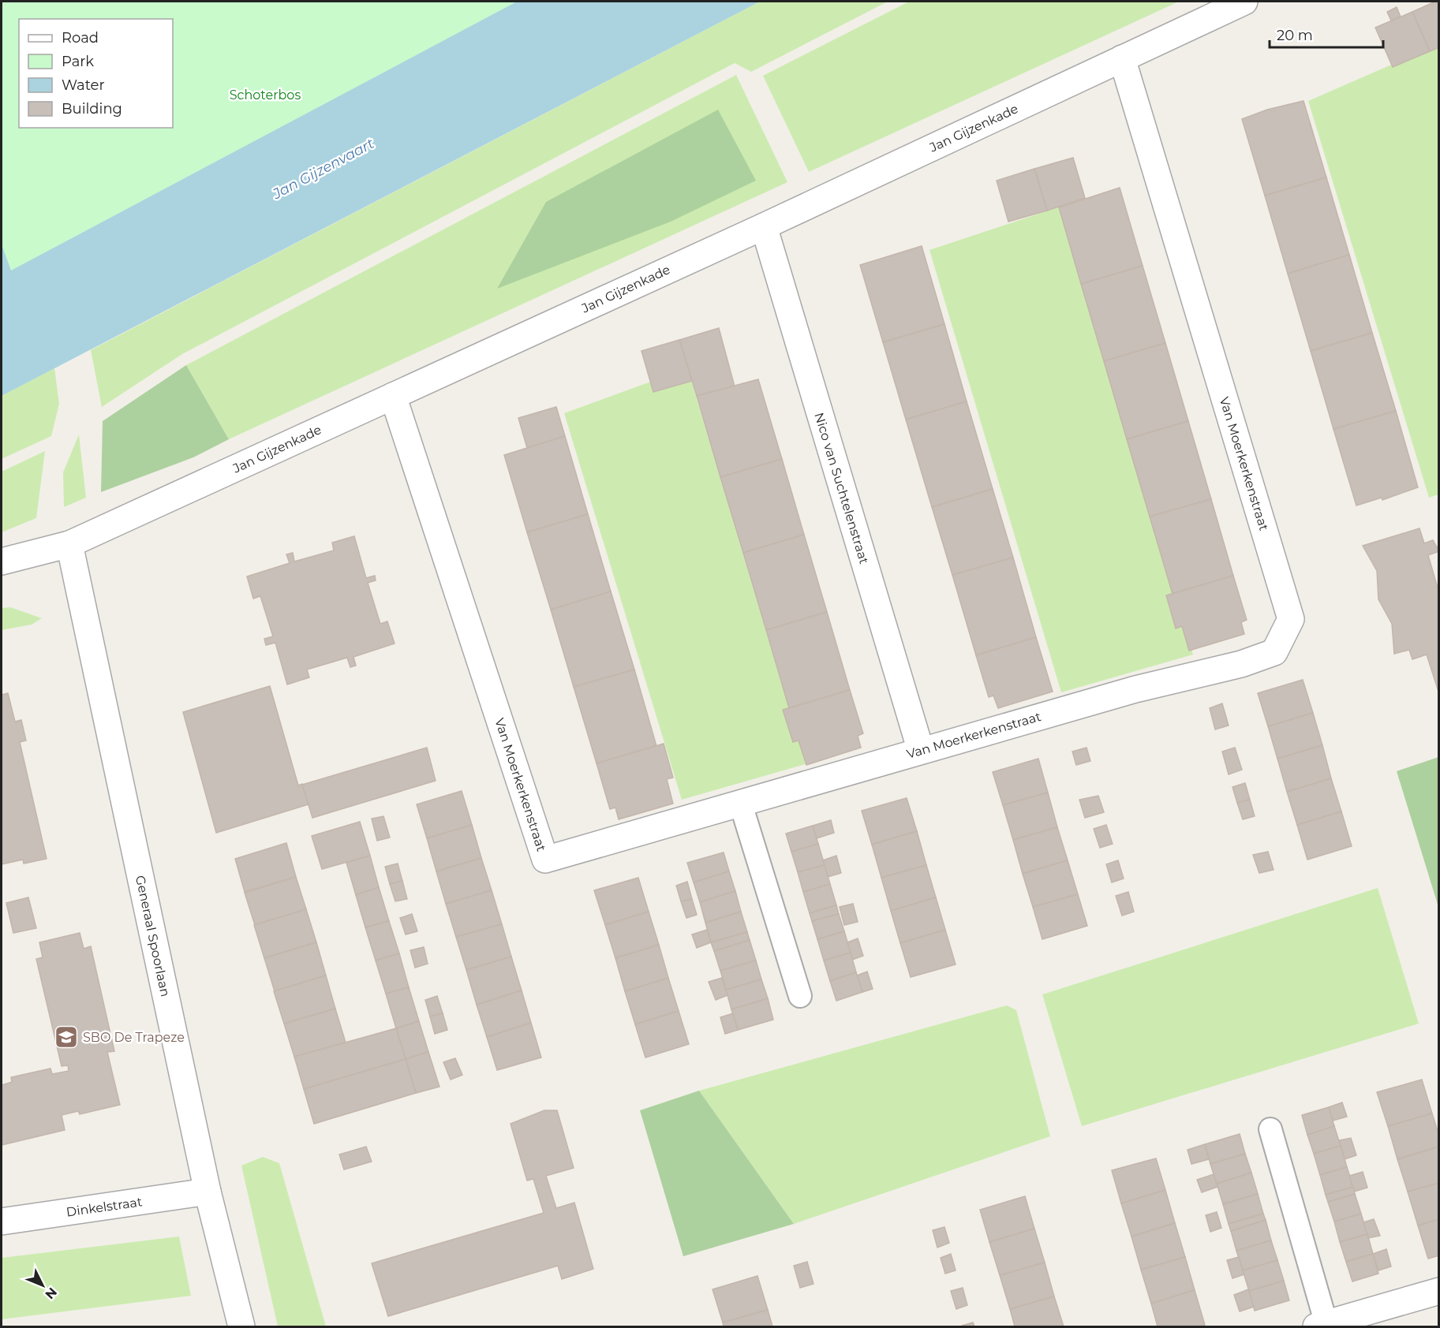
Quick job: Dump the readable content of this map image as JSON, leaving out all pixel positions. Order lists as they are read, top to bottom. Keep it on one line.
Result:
{"streets":{"street":["Jan Gijzenkade","Van Moerkerkenstraat","Nico van Suchtelenstraat","Generaal Spoorlaan","Dinkelstraat"]},"crossings":[["Jan Gijzenkade","Van Moerkerkenstraat"],["Jan Gijzenkade","Nico van Suchtelenstraat"],["Jan Gijzenkade","Generaal Spoorlaan"],["Van Moerkerkenstraat","Nico van Suchtelenstraat"],["Generaal Spoorlaan","Dinkelstraat"]],"water":["Jan Gijzenvaart"],"parks":["Schoterbos"],"places":{"school or university":["SBO De Trapeze"]},"legend":["Road","Park","Water","Building"],"scale_bar":"20 m","north":"bottom right"}
